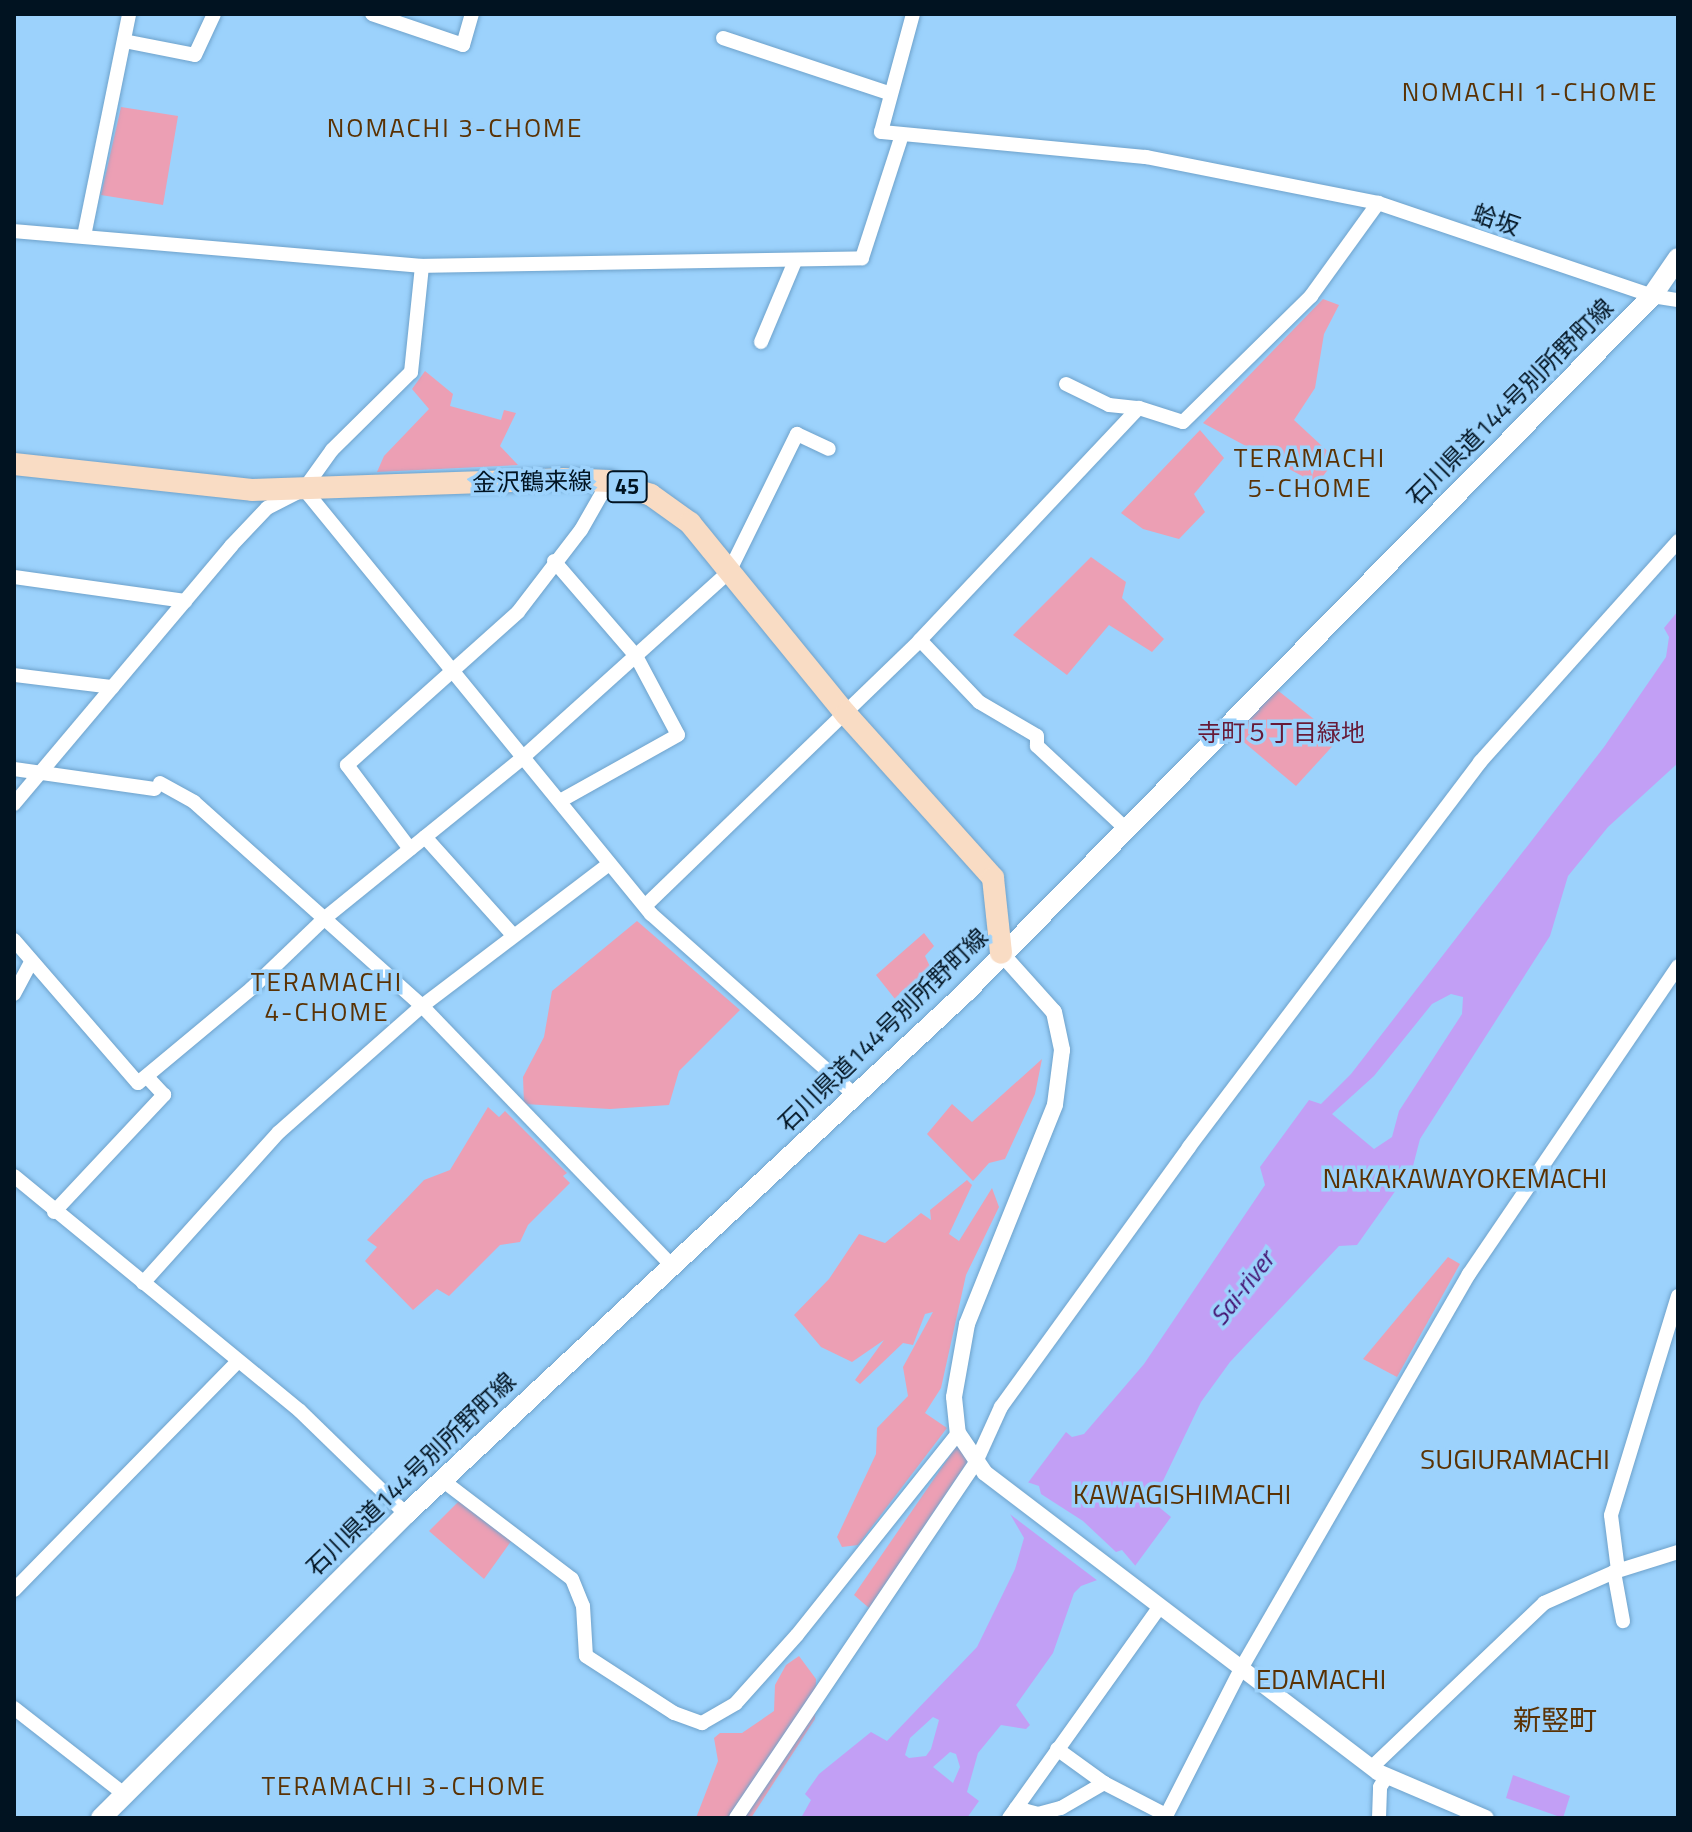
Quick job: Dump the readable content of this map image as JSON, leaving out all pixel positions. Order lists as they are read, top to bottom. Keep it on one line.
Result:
{"streets":{"main road":["石川県道144号別所野町線","金沢鶴来線","45"],"street":["蛤坂"]},"crossings":[["蛤坂","石川県道144号別所野町線"],["石川県道144号別所野町線","金沢鶴来線"]],"districts":["NOMACHI 1-CHOME","NOMACHI 3-CHOME","TERAMACHI 5-CHOME","TERAMACHI 4-CHOME","NAKAKAWAYOKEMACHI","SUGIURAMACHI","KAWAGISHIMACHI","EDAMACHI","新竪町","TERAMACHI 3-CHOME"],"water":["Sai-river"],"parks":["寺町５丁目緑地"]}
